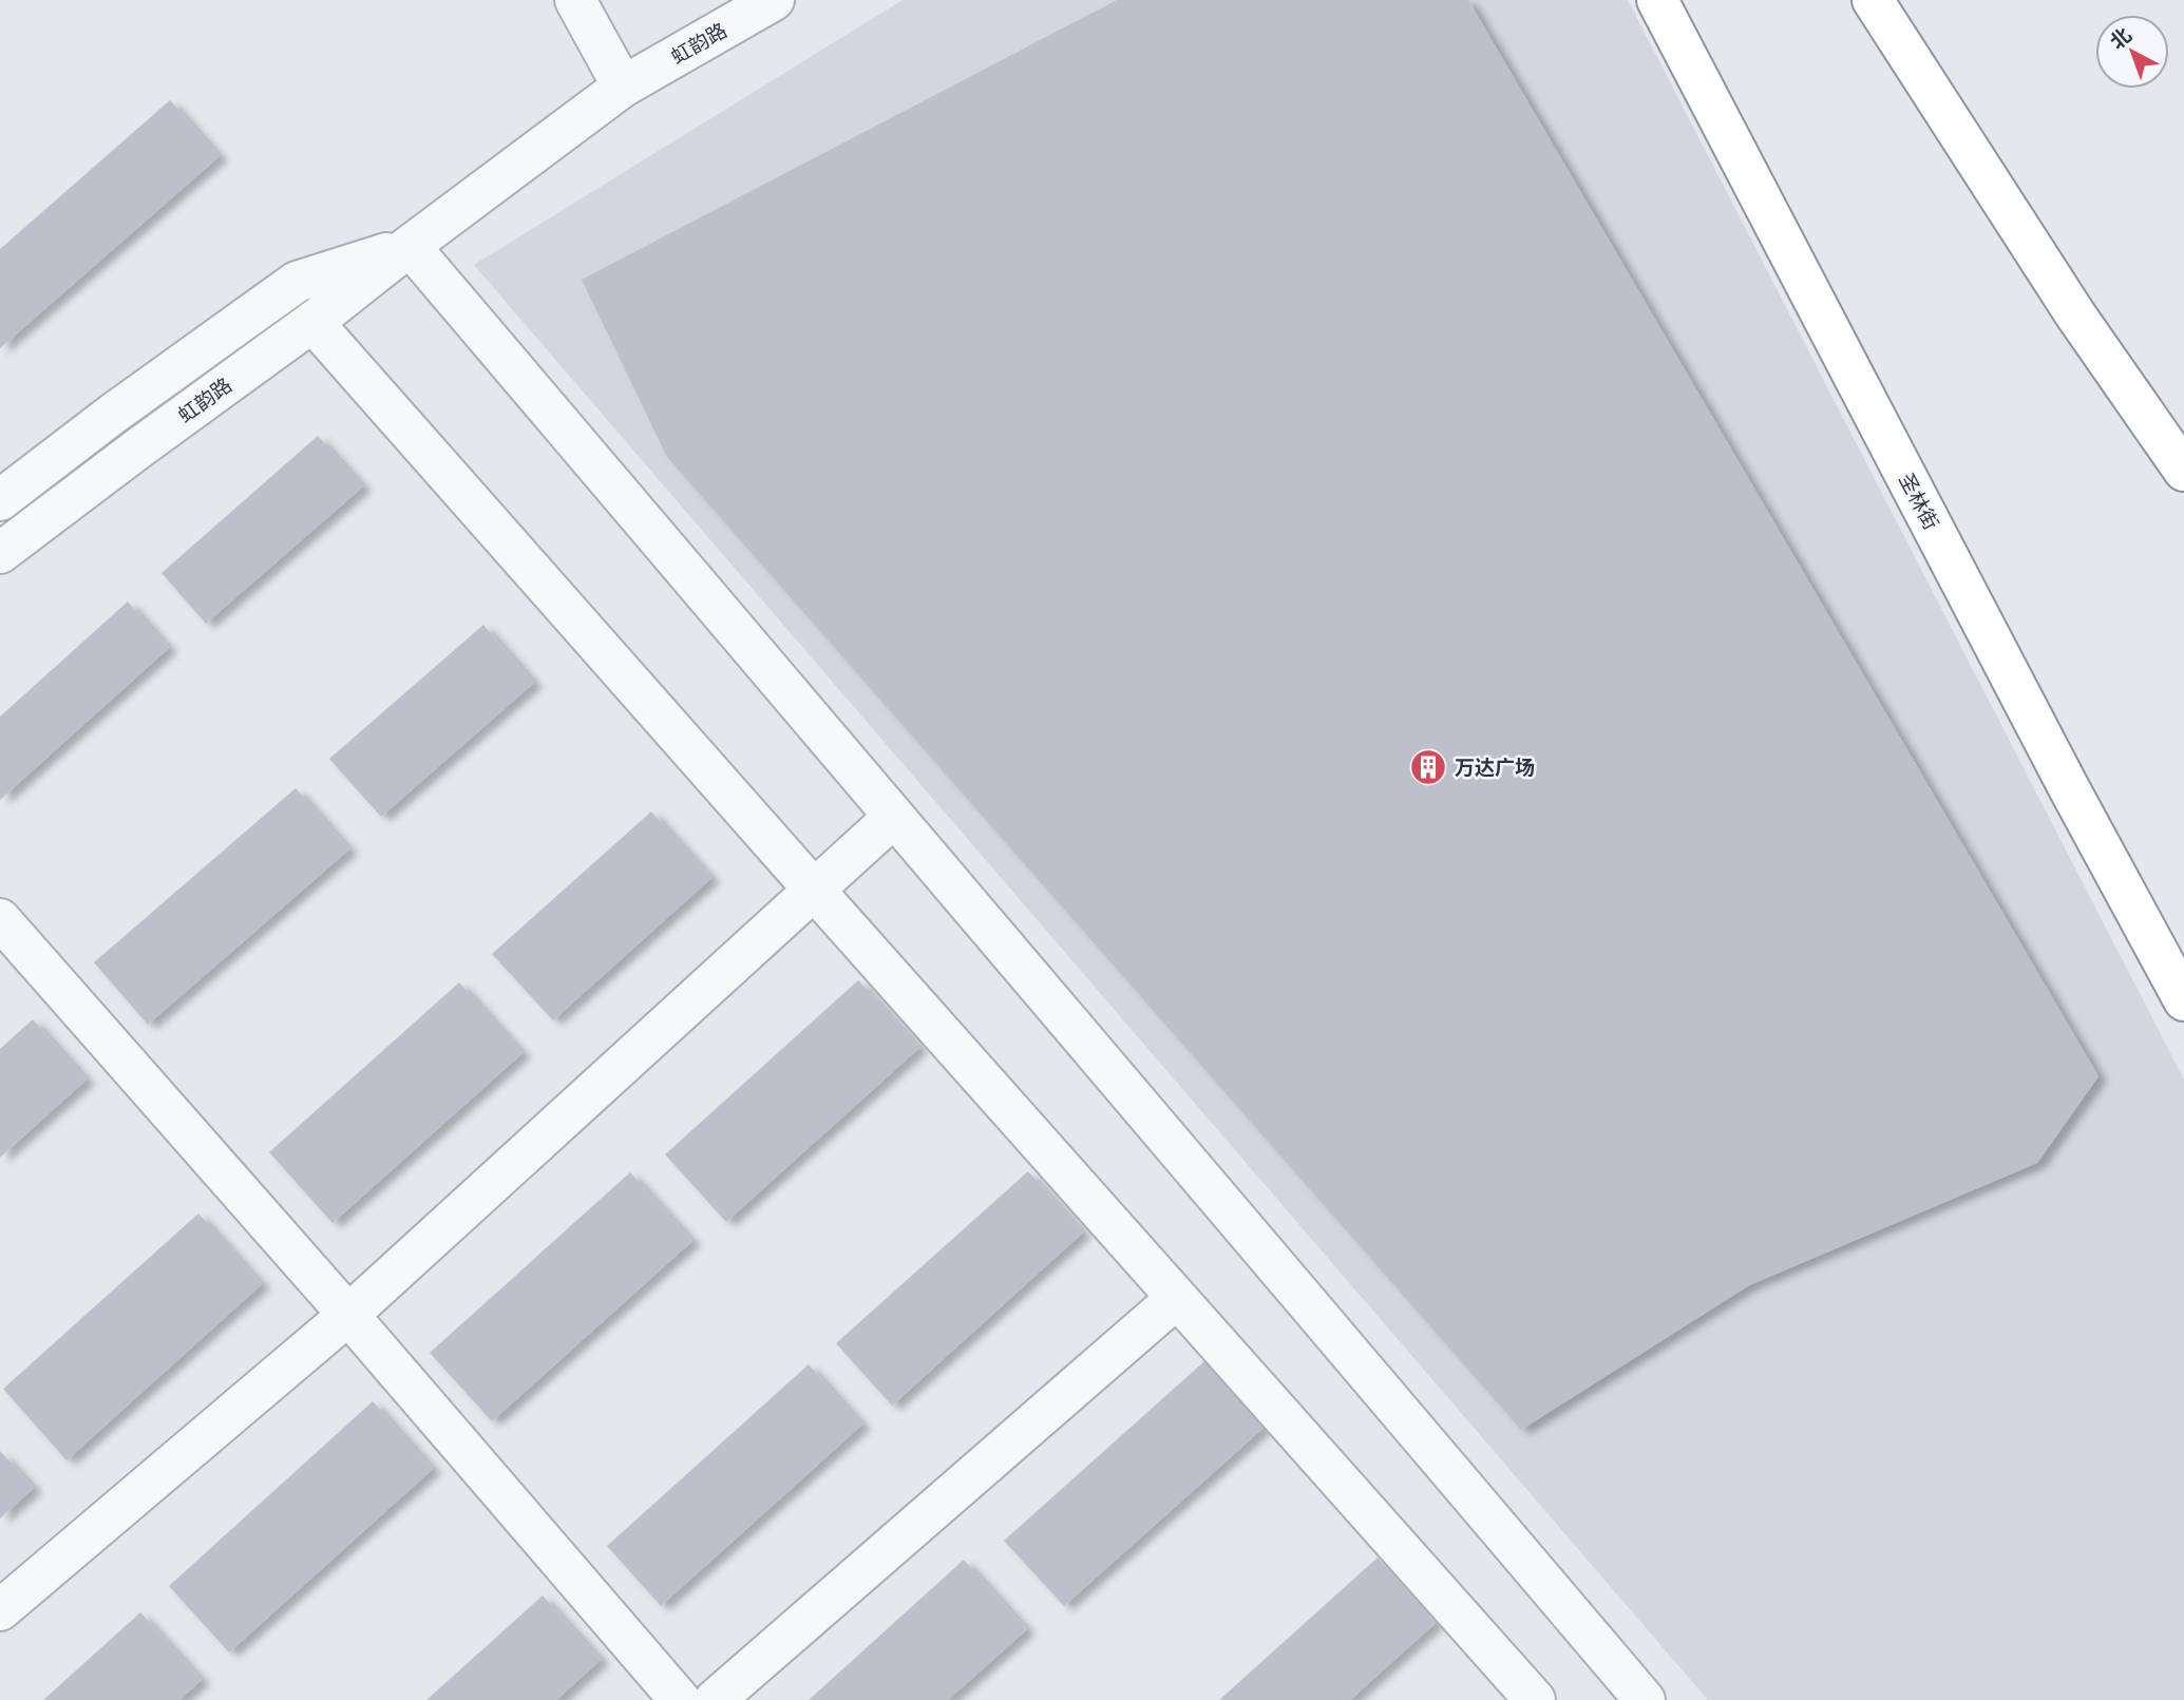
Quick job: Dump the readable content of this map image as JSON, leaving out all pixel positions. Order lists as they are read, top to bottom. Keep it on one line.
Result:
{"streets":{"highway":["圣林街"],"street":["虹韵路"]},"places":{"building":["万达广场"]},"north":"top left"}
